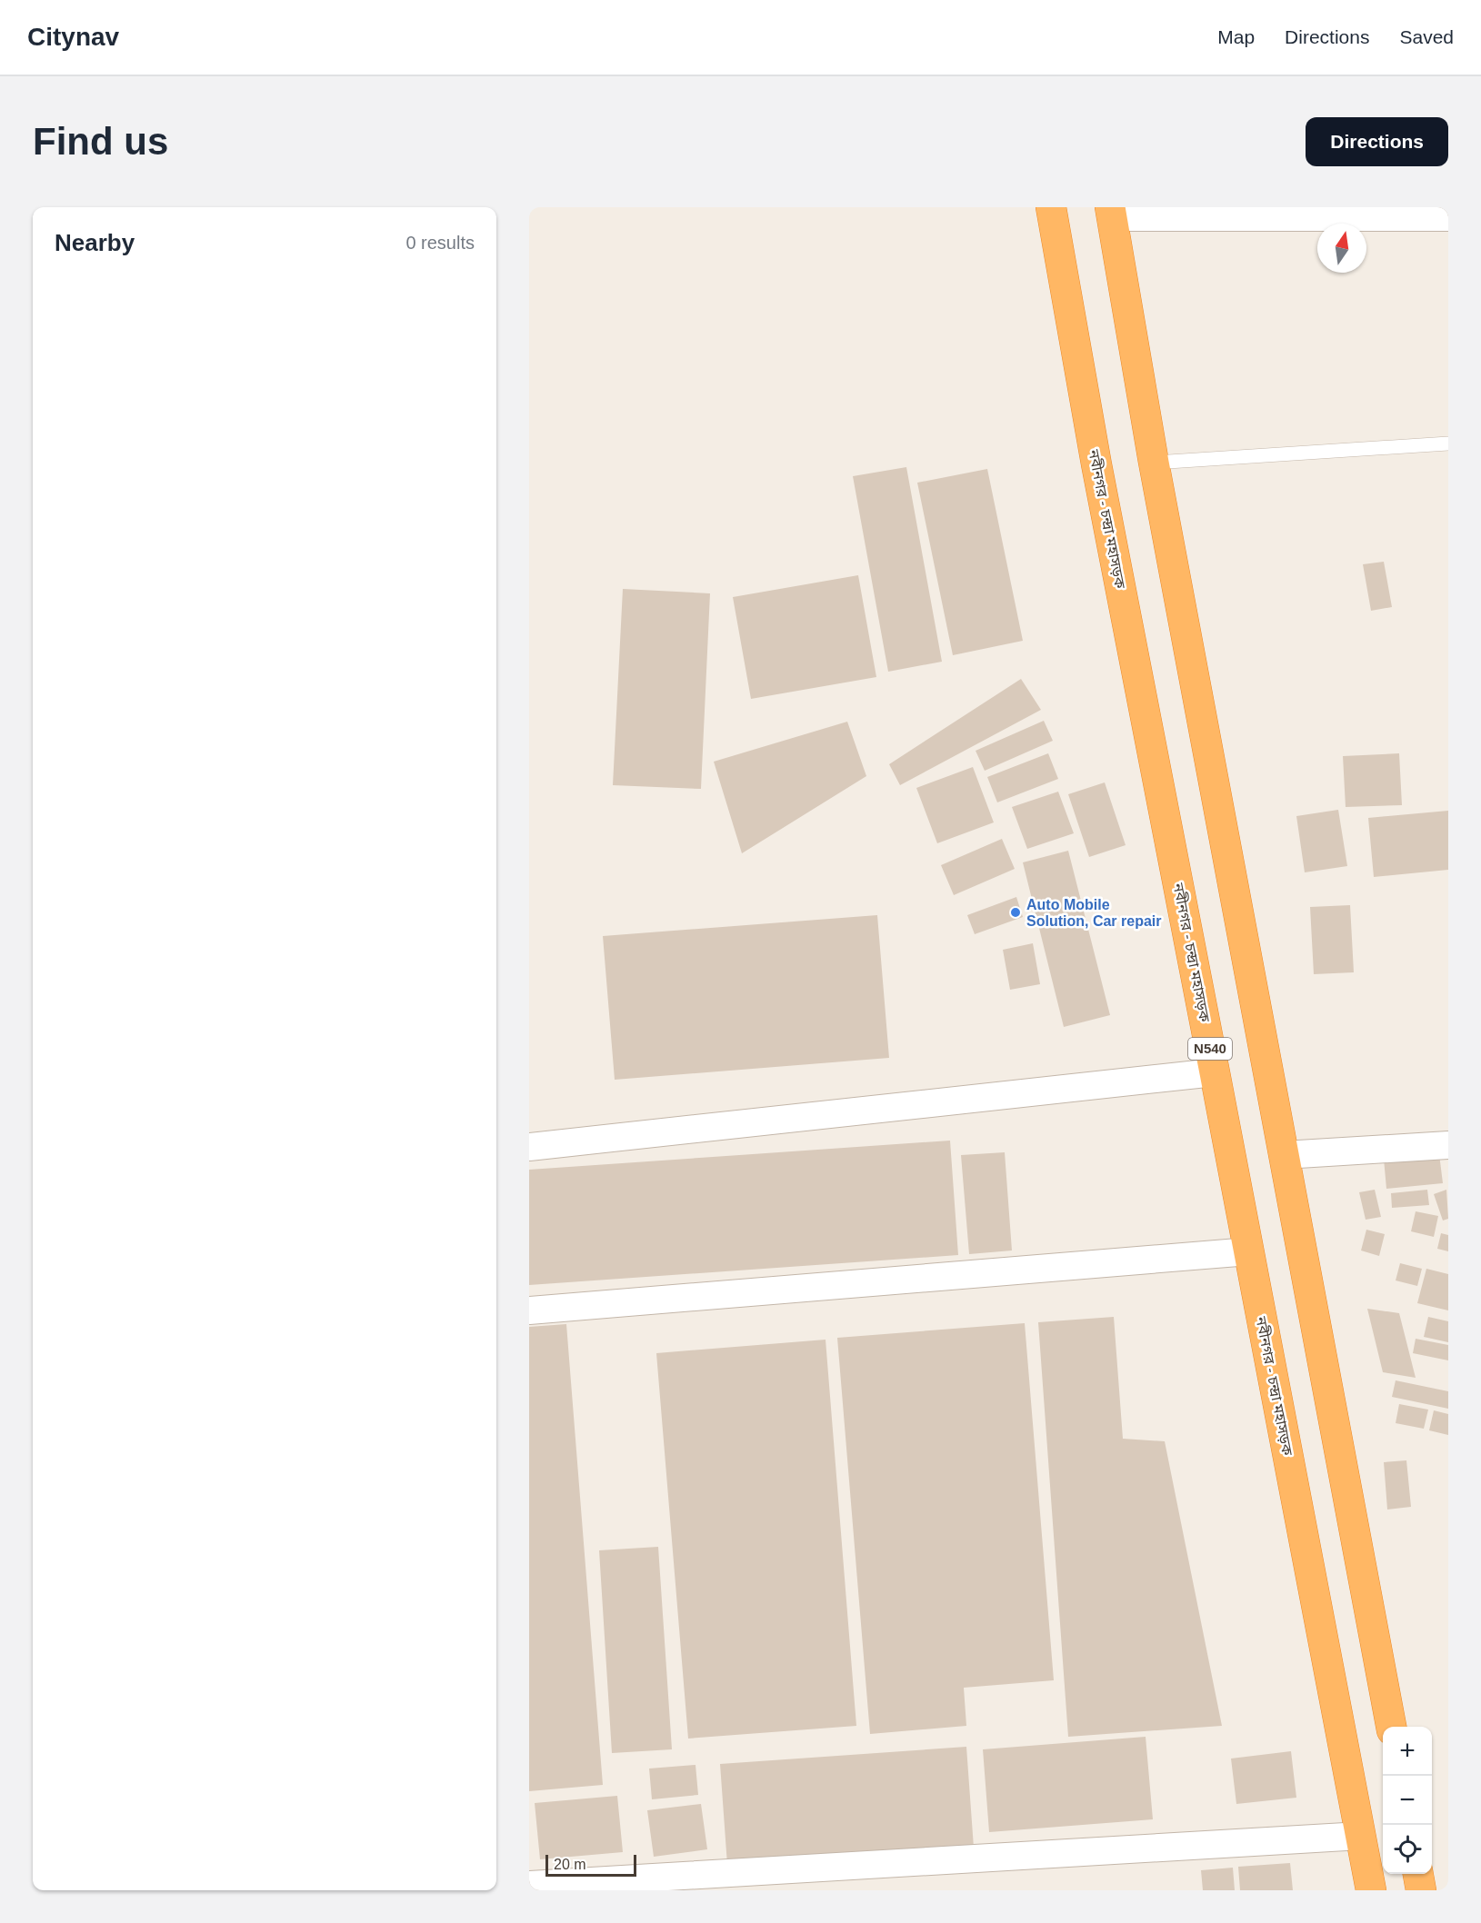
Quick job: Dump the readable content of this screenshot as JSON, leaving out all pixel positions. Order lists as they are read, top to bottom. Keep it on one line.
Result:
{"streets":{"highway":["নবীনগর - চন্দ্রা মহাসড়ক","N540"]},"places":["Auto Mobile Solution, Car repair"],"scale_bar":"20 m","north":"top","page":{"header":"Citynav","nav":["Map","Directions","Saved"],"buttons":"Directions","title":"Find us","heading":["Nearby","0 results"],"map_buttons":["+","−"],"scale":"20 m"}}
